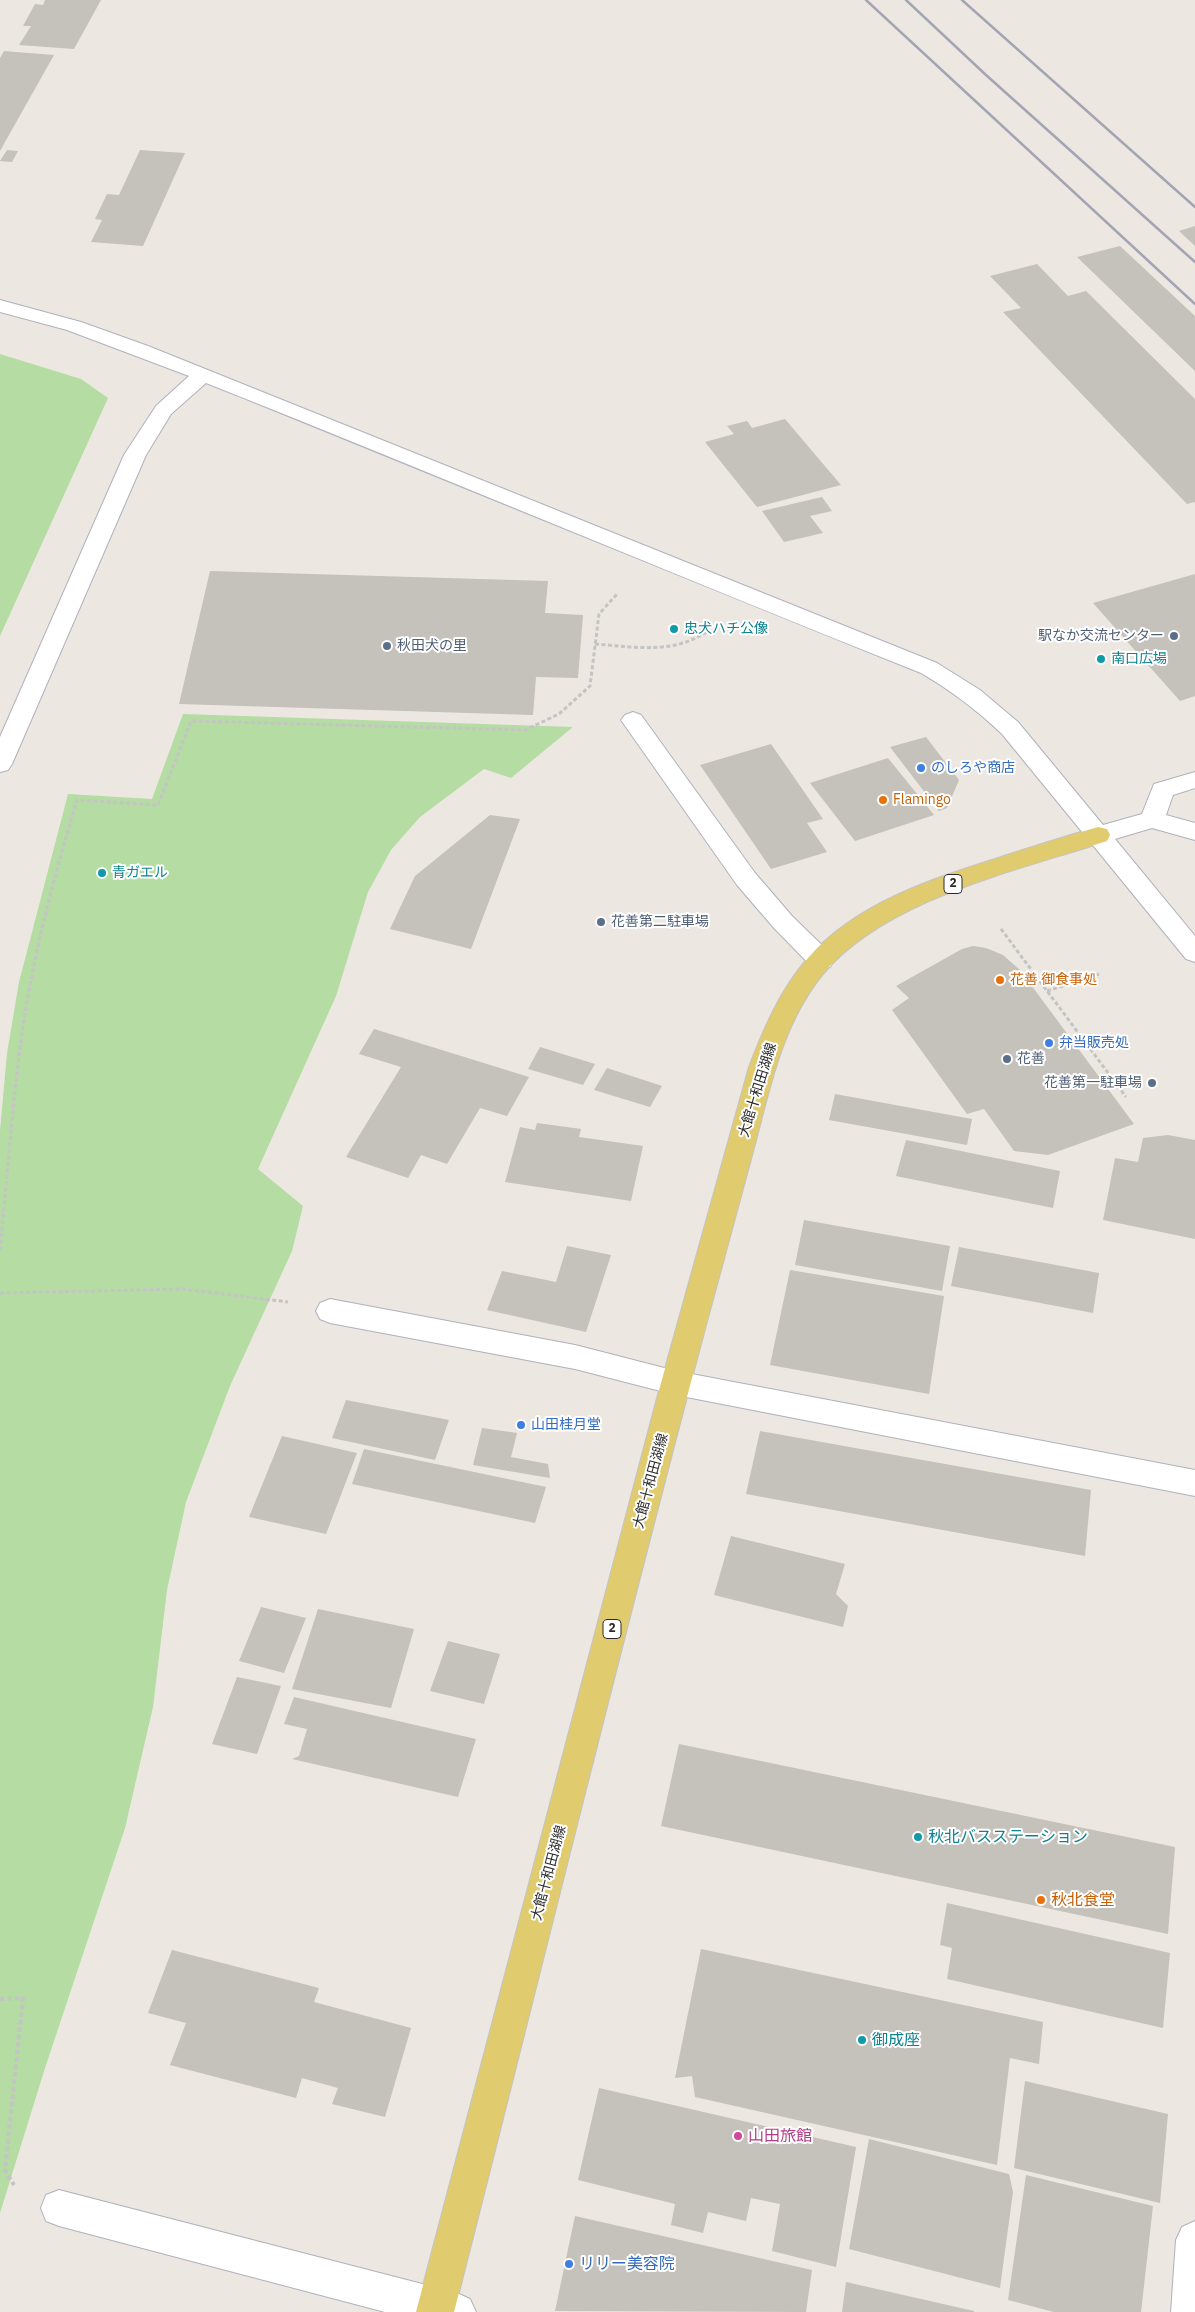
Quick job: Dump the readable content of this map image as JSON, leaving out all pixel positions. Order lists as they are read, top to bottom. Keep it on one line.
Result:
{"streets":{"main road":["2","大館十和田湖線"]},"places":["忠犬ハチ公像","駅なか交流センター","秋田犬の里","南口広場","のしろや商店","Flamingo","青ガエル","花善第二駐車場","花善 御食事処","弁当販売処","花善","花善第一駐車場","山田桂月堂","秋北バスステーション","秋北食堂","御成座","山田旅館","リリー美容院"]}
